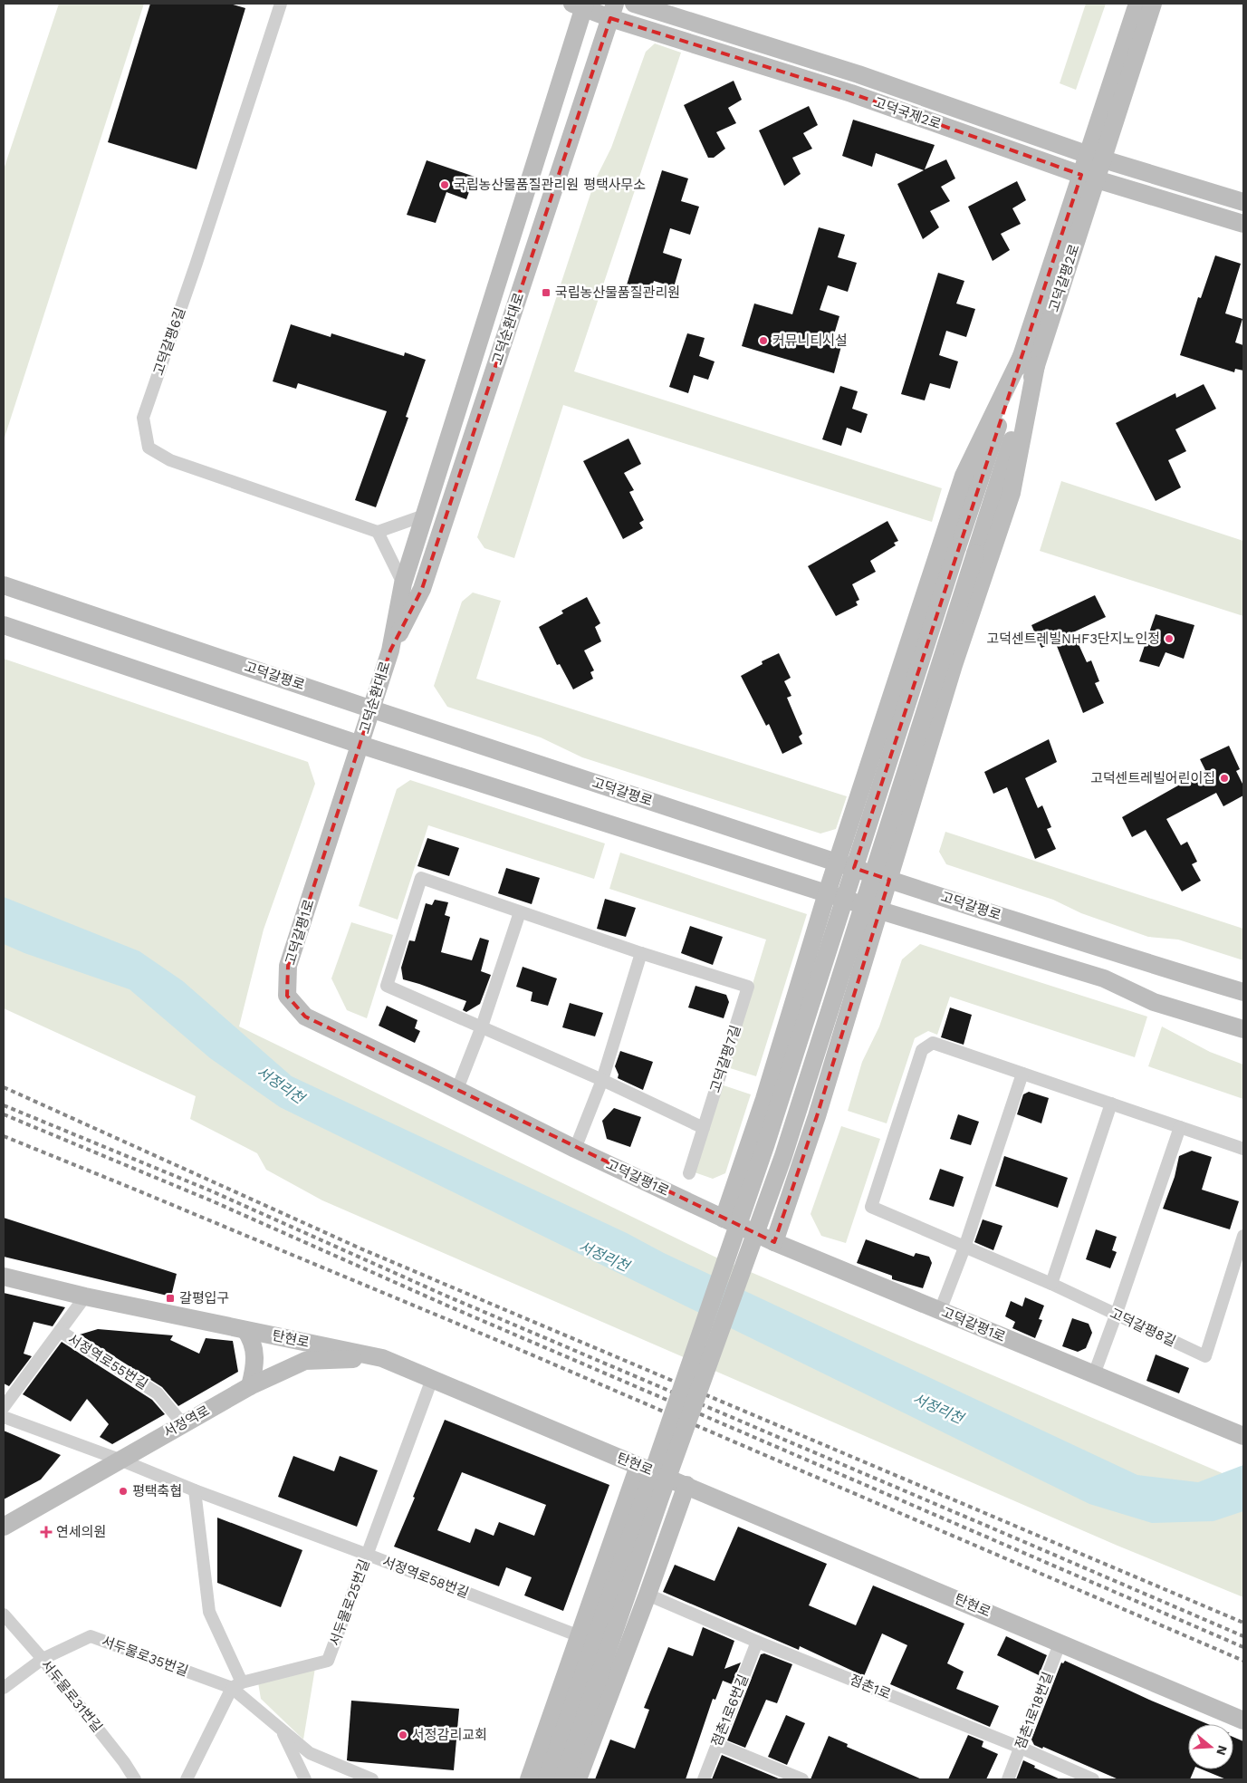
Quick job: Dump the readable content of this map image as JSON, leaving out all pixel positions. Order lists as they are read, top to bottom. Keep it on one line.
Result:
{"streets":{"street":["고덕국제2로","고덕갈평2로","고덕순환대로","고덕갈평6길","고덕갈평로","고덕갈평1로","고덕갈평7길","고덕갈평8길","탄현로","서정역로55번길","서정역로","서정역로58번길","서두물로25번길","서두물로35번길","점촌1로","서두물로31번길","점촌1로6번길","점촌1로18번길"]},"crossings":[["고덕국제2로","고덕갈평2로"],["고덕국제2로","고덕순환대로"],["고덕순환대로","고덕갈평로"],["고덕순환대로","고덕갈평1로"],["탄현로","서정역로"],["탄현로","서두물로25번길"],["탄현로","점촌1로18번길"],["서정역로55번길","서정역로"],["서정역로","서정역로58번길"],["서정역로58번길","서두물로25번길"],["서두물로25번길","서두물로35번길"],["서두물로35번길","서두물로31번길"],["점촌1로","점촌1로6번길"],["점촌1로","점촌1로18번길"]],"water":["서정리천"],"places":{"other":["국립농산물품질관리원 평택사무소","커뮤니티시설","고덕센트레빌NHF3단지노인정","고덕센트레빌어린이집","평택축협","서정감리교회"],"transit":["국립농산물품질관리원","갈평입구"],"health":["연세의원"]},"north":"right"}
